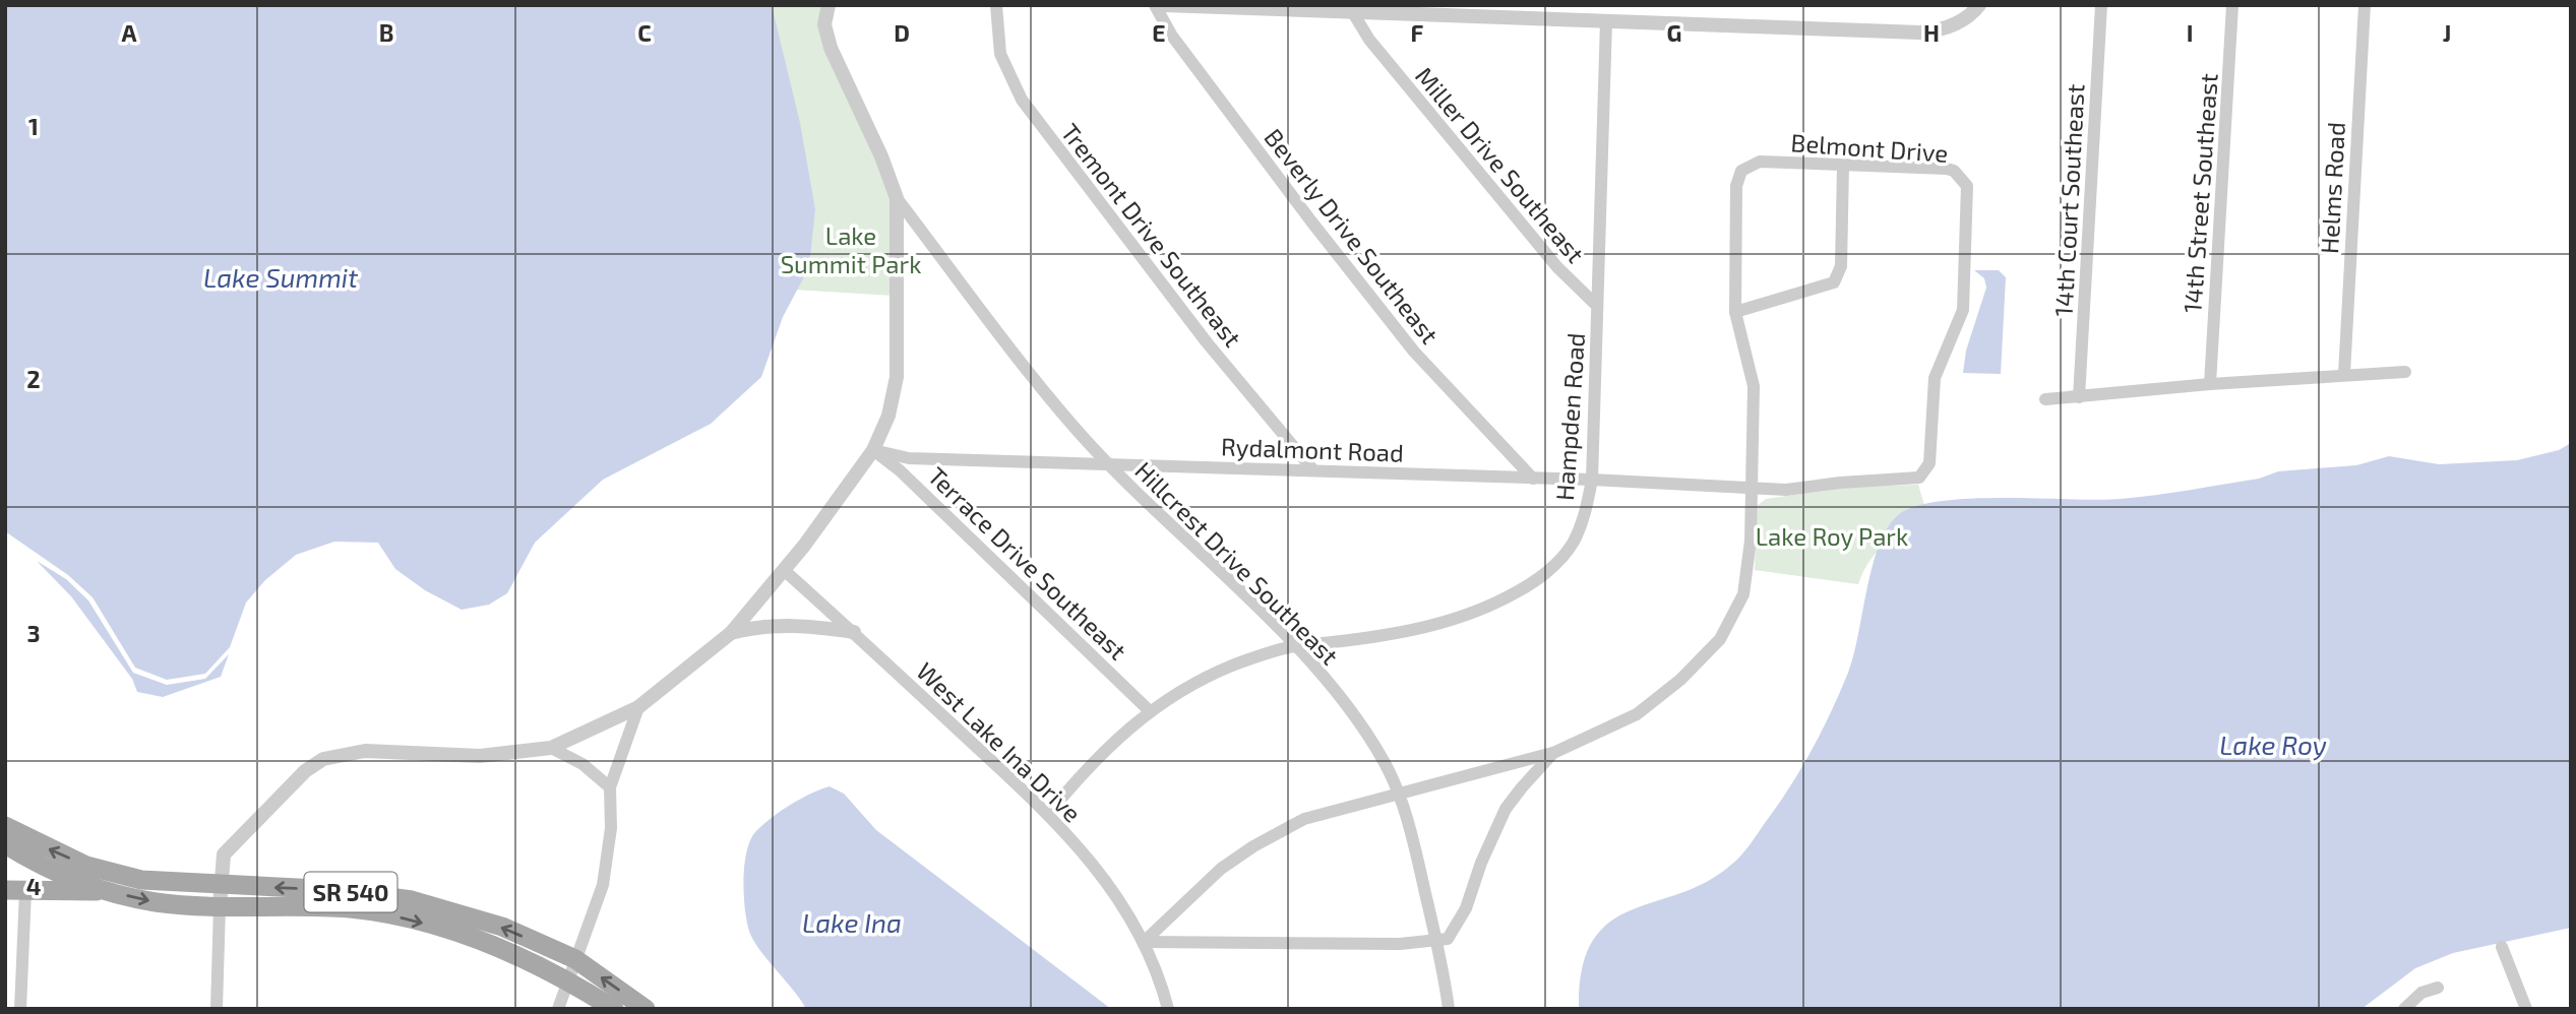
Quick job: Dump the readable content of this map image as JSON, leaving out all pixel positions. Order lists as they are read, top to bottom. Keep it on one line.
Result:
{"streets":{"main road":["SR 540"],"street":["Belmont Drive","Miller Drive Southeast","Helms Road","14th Street Southeast","14th Court Southeast","Tremont Drive Southeast","Beverly Drive Southeast","Hampden Road","Rydalmont Road","Terrace Drive Southeast","Hillcrest Drive Southeast","West Lake Ina Drive"]},"crossings":[["Belmont Drive","Rydalmont Road"],["Miller Drive Southeast","Hampden Road"],["Tremont Drive Southeast","Rydalmont Road"],["Beverly Drive Southeast","Rydalmont Road"],["Hampden Road","Rydalmont Road"],["Hampden Road","Terrace Drive Southeast"],["Hampden Road","Hillcrest Drive Southeast"],["Hampden Road","West Lake Ina Drive"],["Rydalmont Road","Terrace Drive Southeast"],["Rydalmont Road","Hillcrest Drive Southeast"]],"water":["Lake Summit","Lake Roy","Lake Ina"],"parks":["Lake Summit Park","Lake Roy Park"],"grid":{"columns":["A","B","C","D","E","F","G","H","I","J"],"rows":["1","2","3","4"]}}
